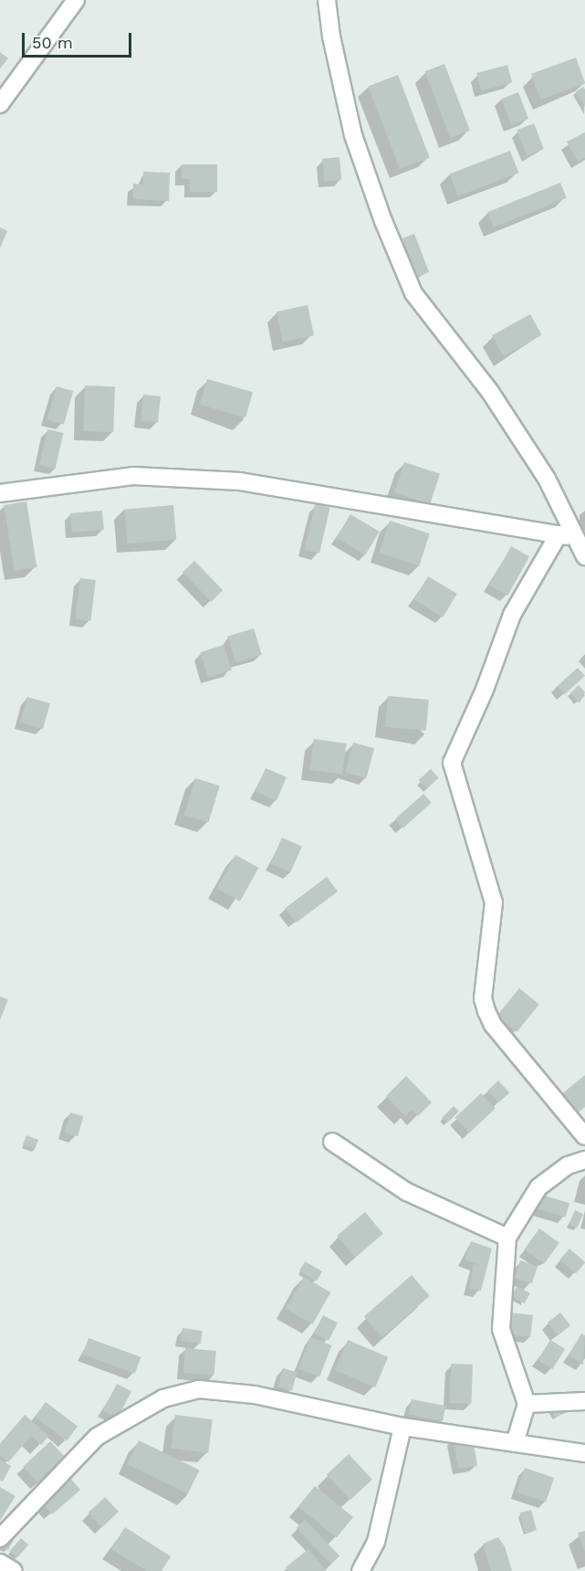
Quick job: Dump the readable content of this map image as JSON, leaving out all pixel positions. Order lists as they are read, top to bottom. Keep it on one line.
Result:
{"scale_bar":"50 m"}
